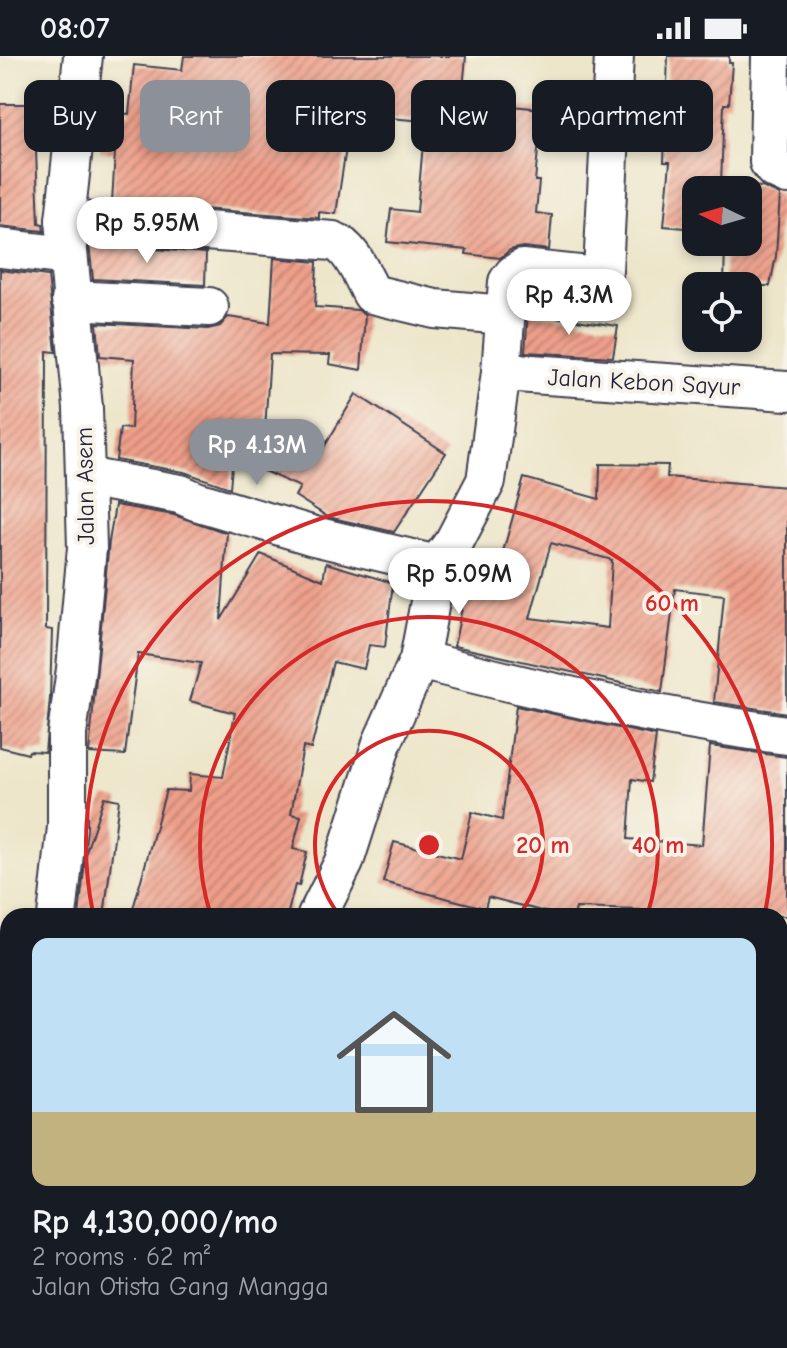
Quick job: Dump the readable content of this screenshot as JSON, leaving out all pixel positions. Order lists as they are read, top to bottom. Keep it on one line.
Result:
{"streets":{"street":["Jalan Kebon Sayur","Jalan Asem"]},"north":"left","page":{"status":"08:07","chip":["Buy","Rent","Filters","New","Apartment"],"price":["Rp 5.95M","Rp 4.3M","Rp 4.13M","Rp 5.09M"],"list":[{"name":"Rp 4,130,000/mo","note":"2 rooms · 62 m² · Jalan Otista Gang Mangga"}]},"rings":["60 m","20 m","40 m"]}
